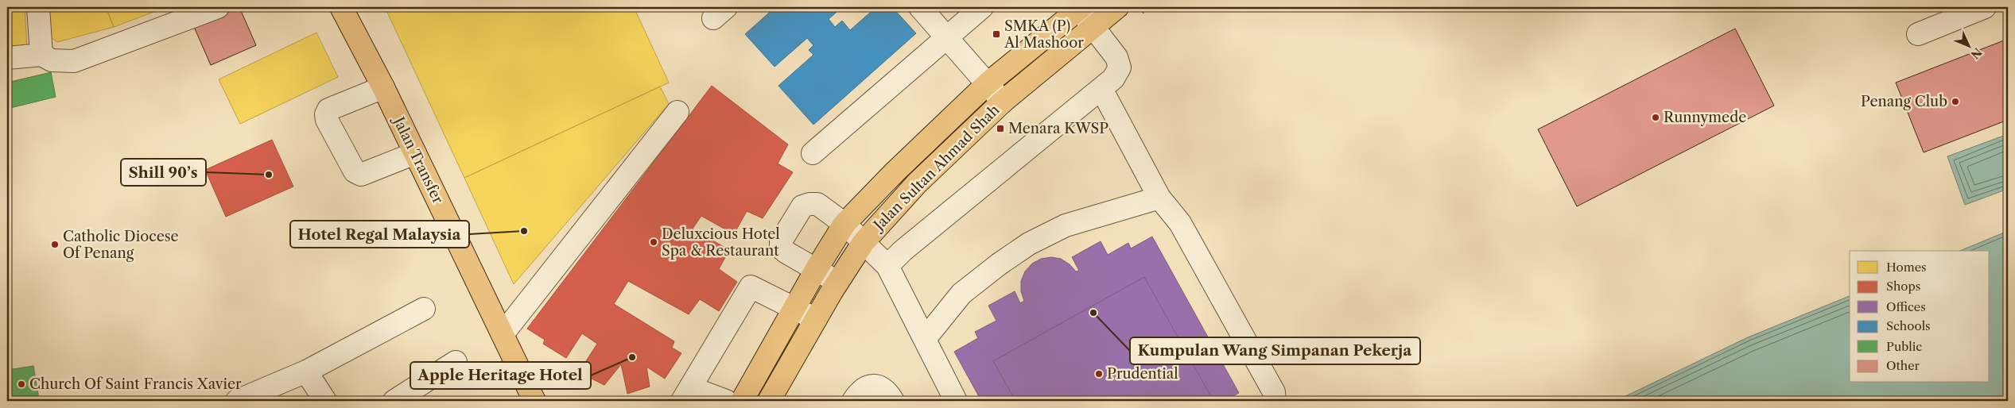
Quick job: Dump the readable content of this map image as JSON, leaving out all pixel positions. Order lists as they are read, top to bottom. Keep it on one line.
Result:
{"streets":{"main road":["Jalan Transfer","Jalan Sultan Ahmad Shah"]},"places":{"transit":["SMKA (P) Al Mashoor","Menara KWSP"],"other":["Penang Club","Runnymede","Shill 90’s","Hotel Regal Malaysia","Deluxcious Hotel Spa & Restaurant","Catholic Diocese Of Penang","Kumpulan Wang Simpanan Pekerja","Apple Heritage Hotel","Prudential","Church Of Saint Francis Xavier"]},"legend":["Homes","Shops","Offices","Schools","Public","Other"],"north":"bottom right"}
